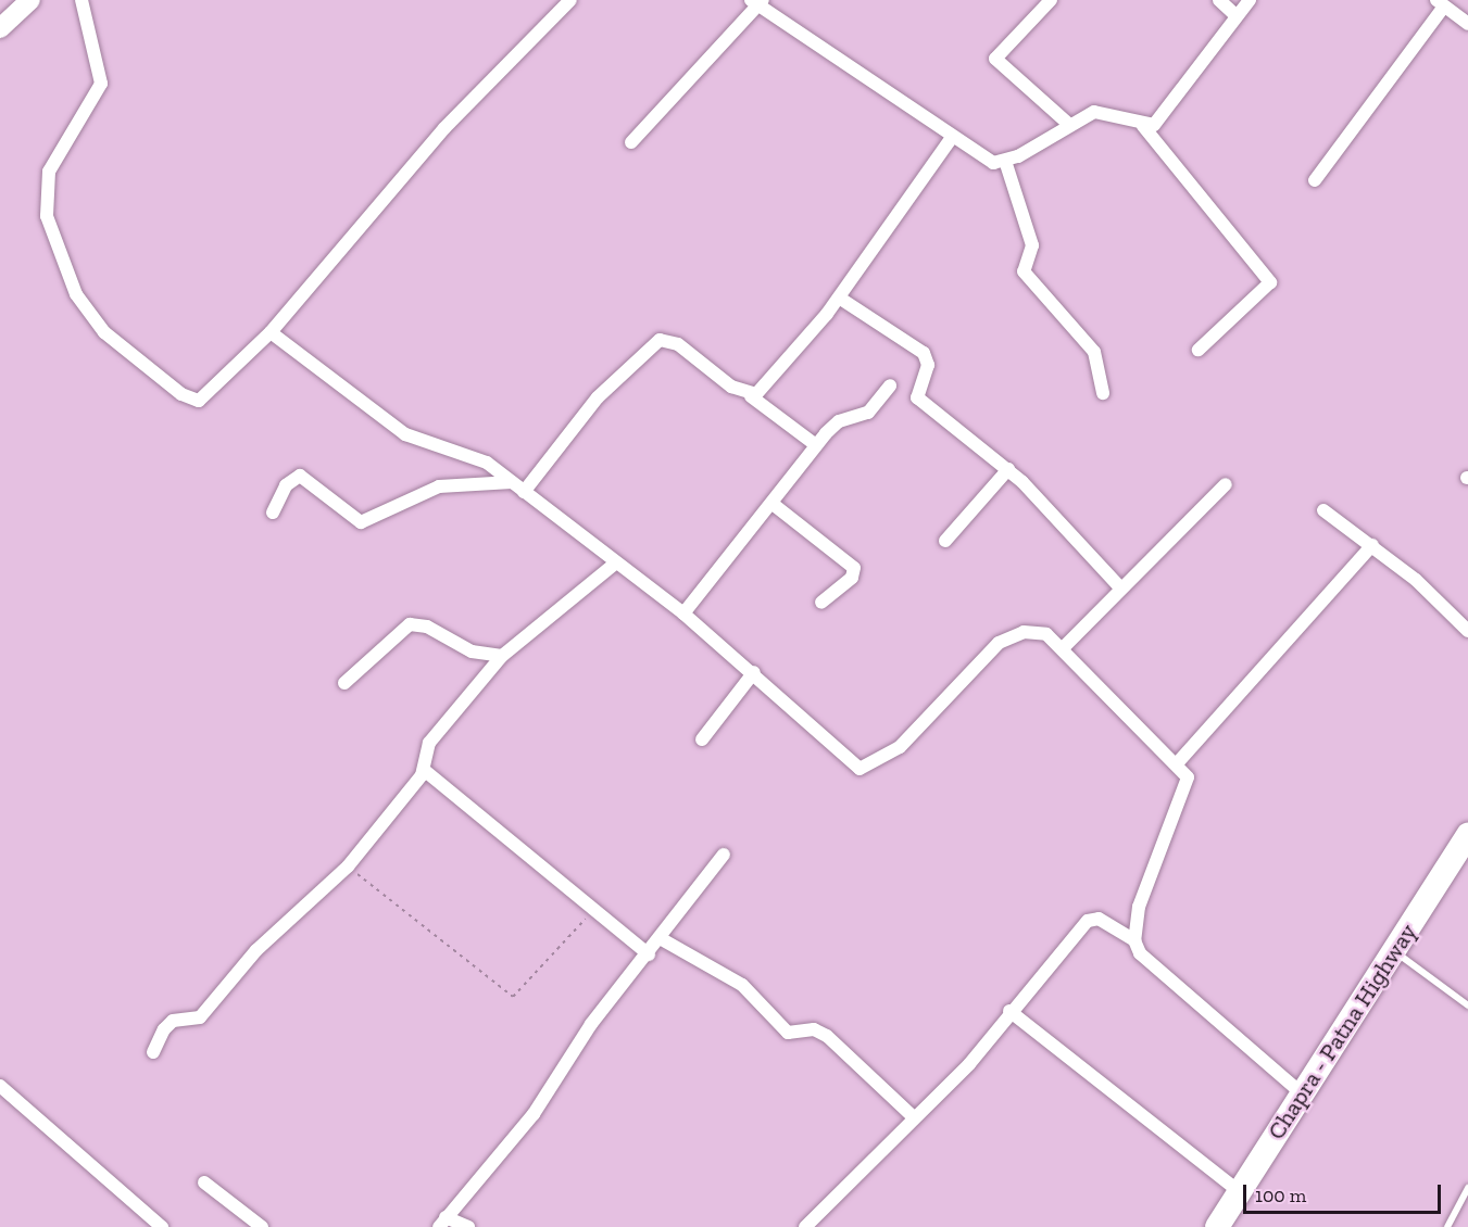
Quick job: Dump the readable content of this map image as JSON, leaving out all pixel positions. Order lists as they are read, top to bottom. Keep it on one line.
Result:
{"streets":{"highway":["Chapra - Patna Highway"]},"scale_bar":"100 m"}
